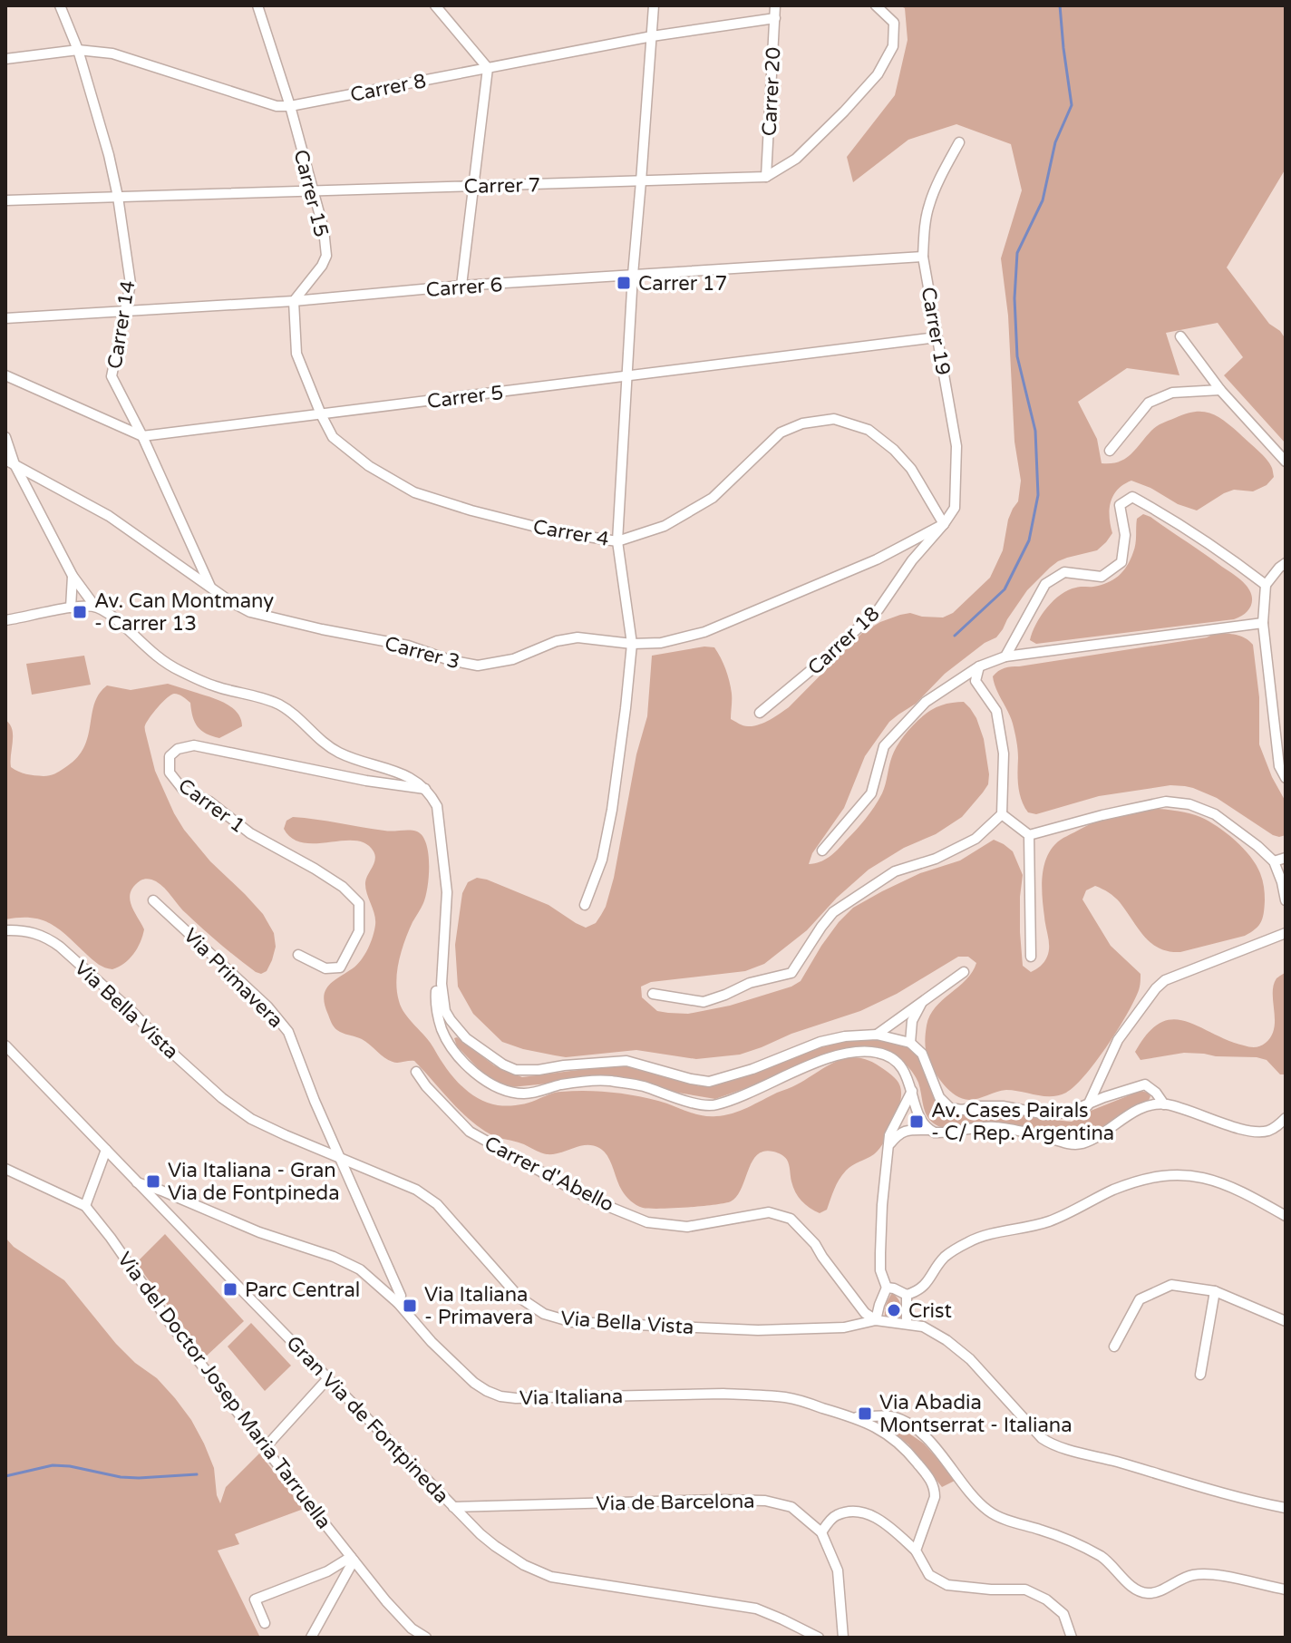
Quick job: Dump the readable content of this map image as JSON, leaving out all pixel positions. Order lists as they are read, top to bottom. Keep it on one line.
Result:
{"streets":{"street":["Carrer 8","Carrer 20","Carrer 7","Carrer 15","Carrer 6","Carrer 14","Carrer 19","Carrer 5","Carrer 4","Carrer 18","Carrer 3","Carrer 1","Via Primavera","Via Bella Vista","Carrer d'Abello","Via del Doctor Josep Maria Tarruella","Via Italiana","Gran Via de Fontpineda","Via de Barcelona"]},"crossings":[["Carrer 8","Carrer 20"],["Carrer 8","Carrer 15"],["Carrer 8","Carrer 14"],["Carrer 20","Carrer 7"],["Carrer 7","Carrer 15"],["Carrer 7","Carrer 14"],["Carrer 15","Carrer 6"],["Carrer 6","Carrer 14"],["Carrer 6","Carrer 19"],["Carrer 14","Carrer 5"],["Carrer 14","Carrer 3"],["Carrer 19","Carrer 5"],["Carrer 19","Carrer 4"],["Carrer 19","Carrer 18"],["Carrer 19","Carrer 3"],["Carrer 5","Carrer 4"],["Carrer 4","Carrer 18"],["Carrer 4","Carrer 3"],["Carrer 18","Carrer 3"],["Via Primavera","Via Bella Vista"],["Via Primavera","Via Italiana"],["Via Bella Vista","Carrer d'Abello"],["Via Italiana","Gran Via de Fontpineda"],["Gran Via de Fontpineda","Via de Barcelona"]],"places":{"transit":["Carrer 17","Av. Can Montmany - Carrer 13","Av. Cases Pairals - C/ Rep. Argentina","Via Italiana - Gran Via de Fontpineda","Parc Central","Via Italiana - Primavera","Via Abadia Montserrat - Italiana"],"other":["Crist"]}}
